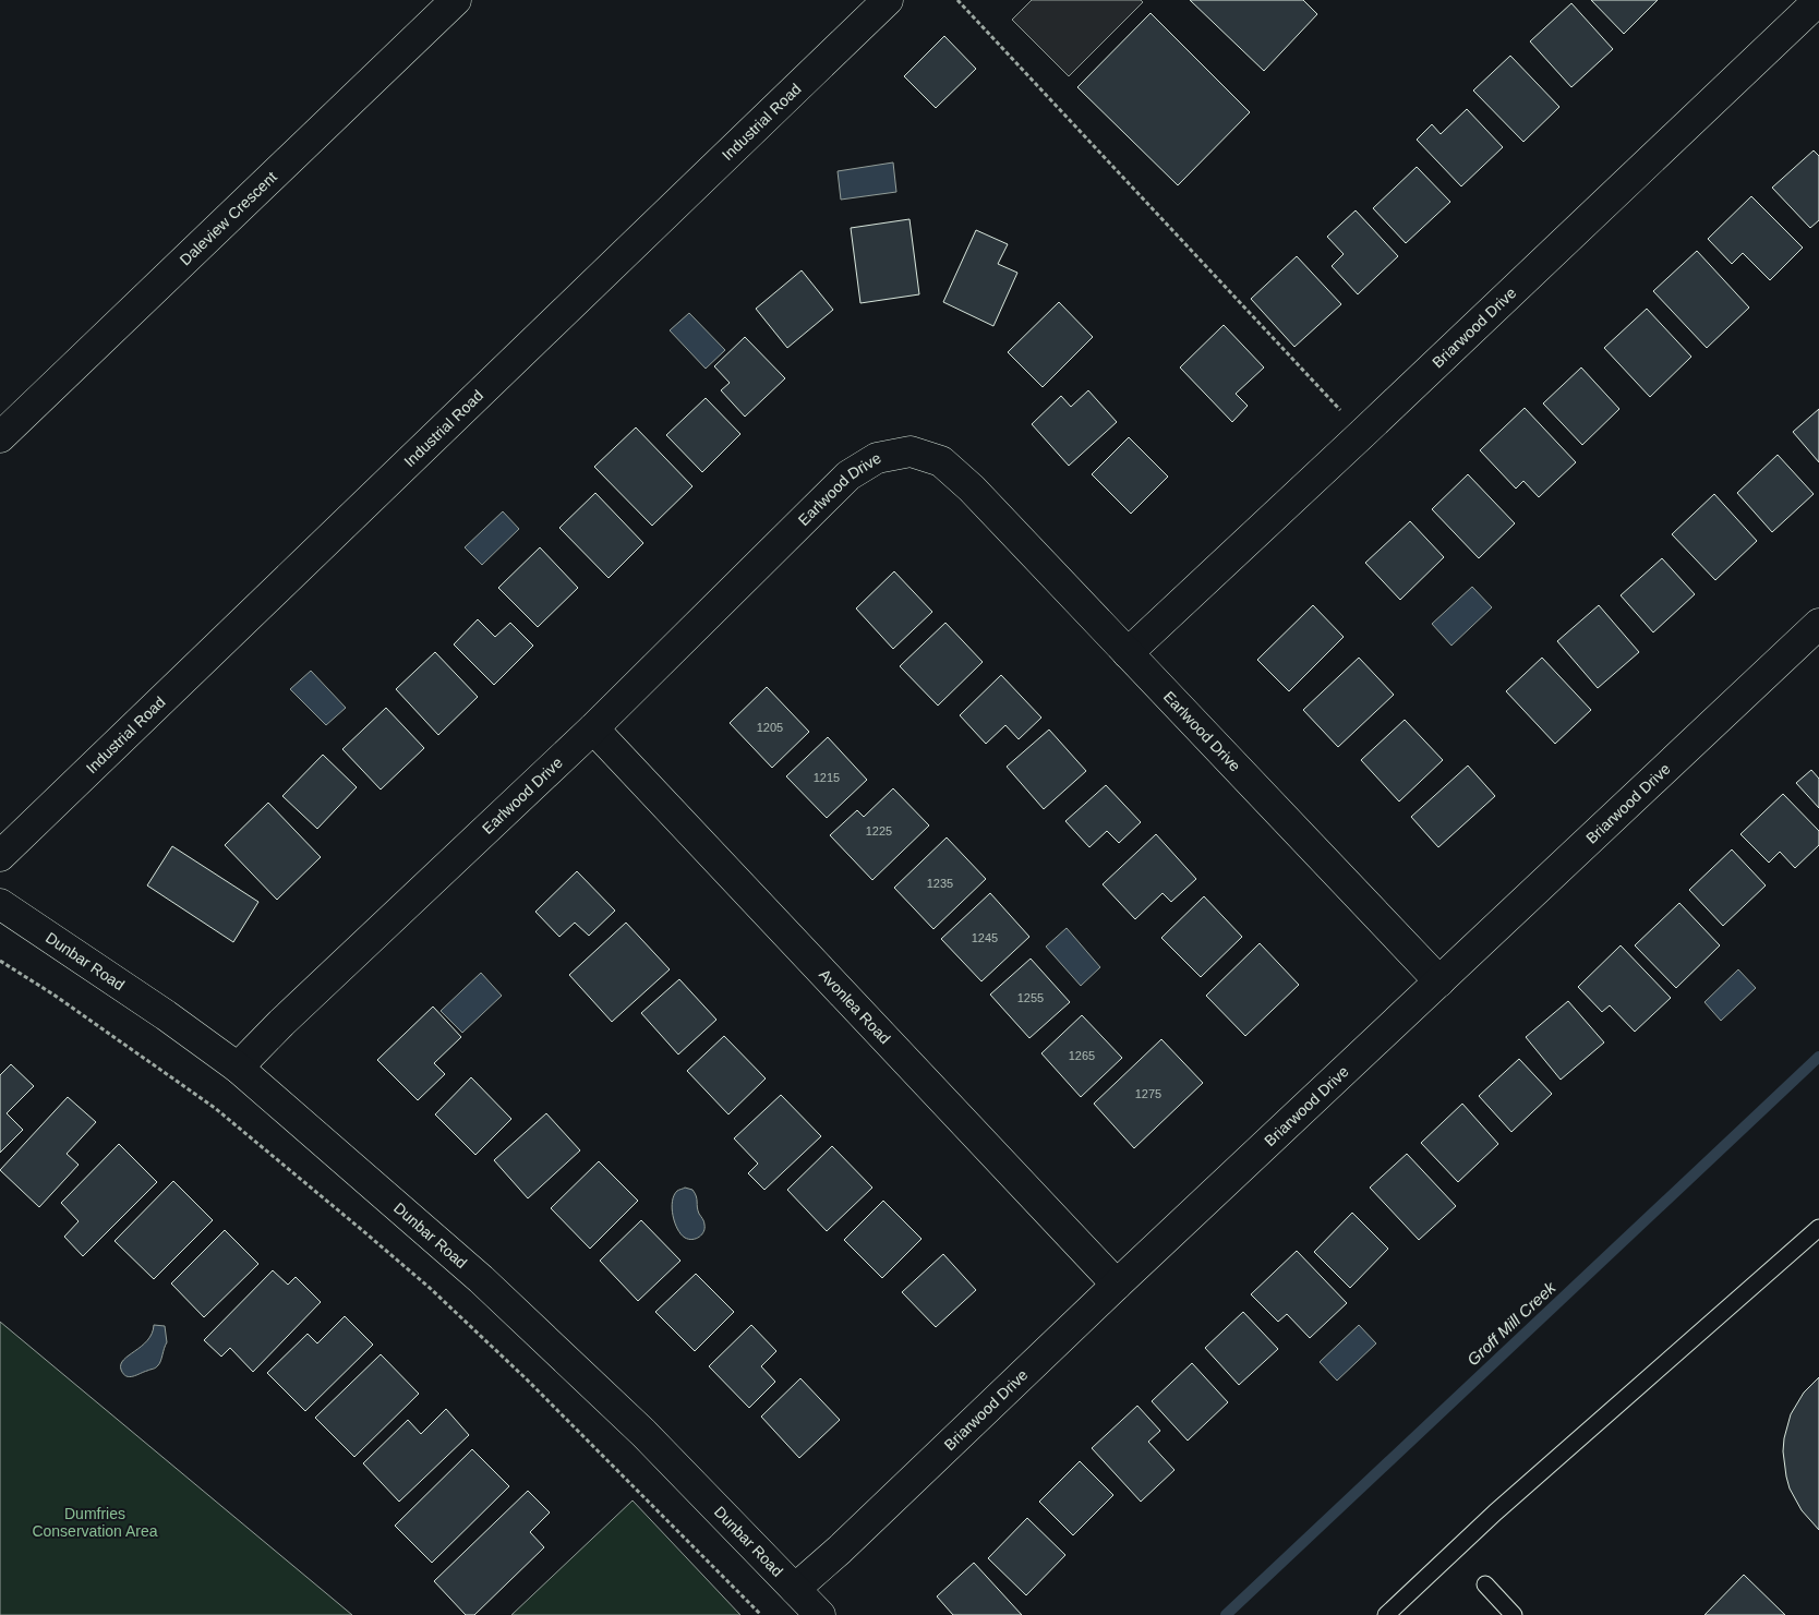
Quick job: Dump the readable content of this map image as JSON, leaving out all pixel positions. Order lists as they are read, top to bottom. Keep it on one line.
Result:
{"streets":{"street":["Industrial Road","Daleview Crescent","Briarwood Drive","Earlwood Drive","Dunbar Road","Avonlea Road"]},"crossings":[["Briarwood Drive","Earlwood Drive"],["Briarwood Drive","Dunbar Road"],["Briarwood Drive","Avonlea Road"],["Earlwood Drive","Dunbar Road"],["Earlwood Drive","Avonlea Road"]],"water":["Groff Mill Creek"],"parks":["Dumfries Conservation Area"],"house_numbers":["1205","1215","1225","1235","1245","1255","1265","1275"]}
